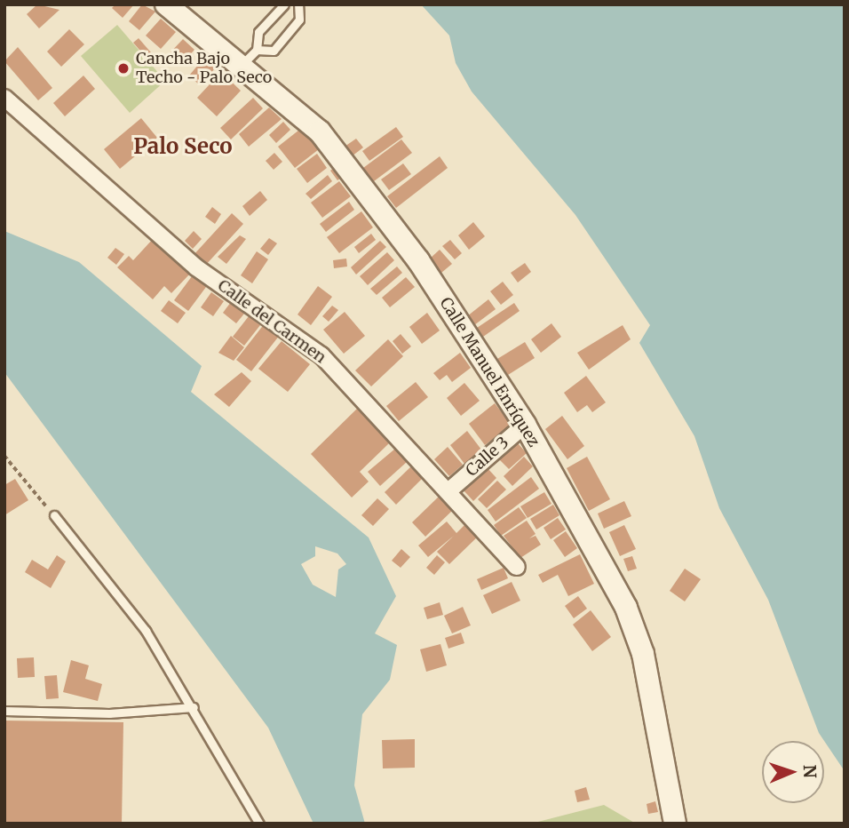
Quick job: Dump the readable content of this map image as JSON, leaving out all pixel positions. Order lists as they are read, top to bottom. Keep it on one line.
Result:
{"streets":{"street":["Calle del Carmen","Calle Manuel Enríquez","Calle 3"]},"crossings":[["Calle del Carmen","Calle 3"],["Calle Manuel Enríquez","Calle 3"]],"districts":["Palo Seco"],"places":["Cancha Bajo Techo - Palo Seco"],"north":"right"}
